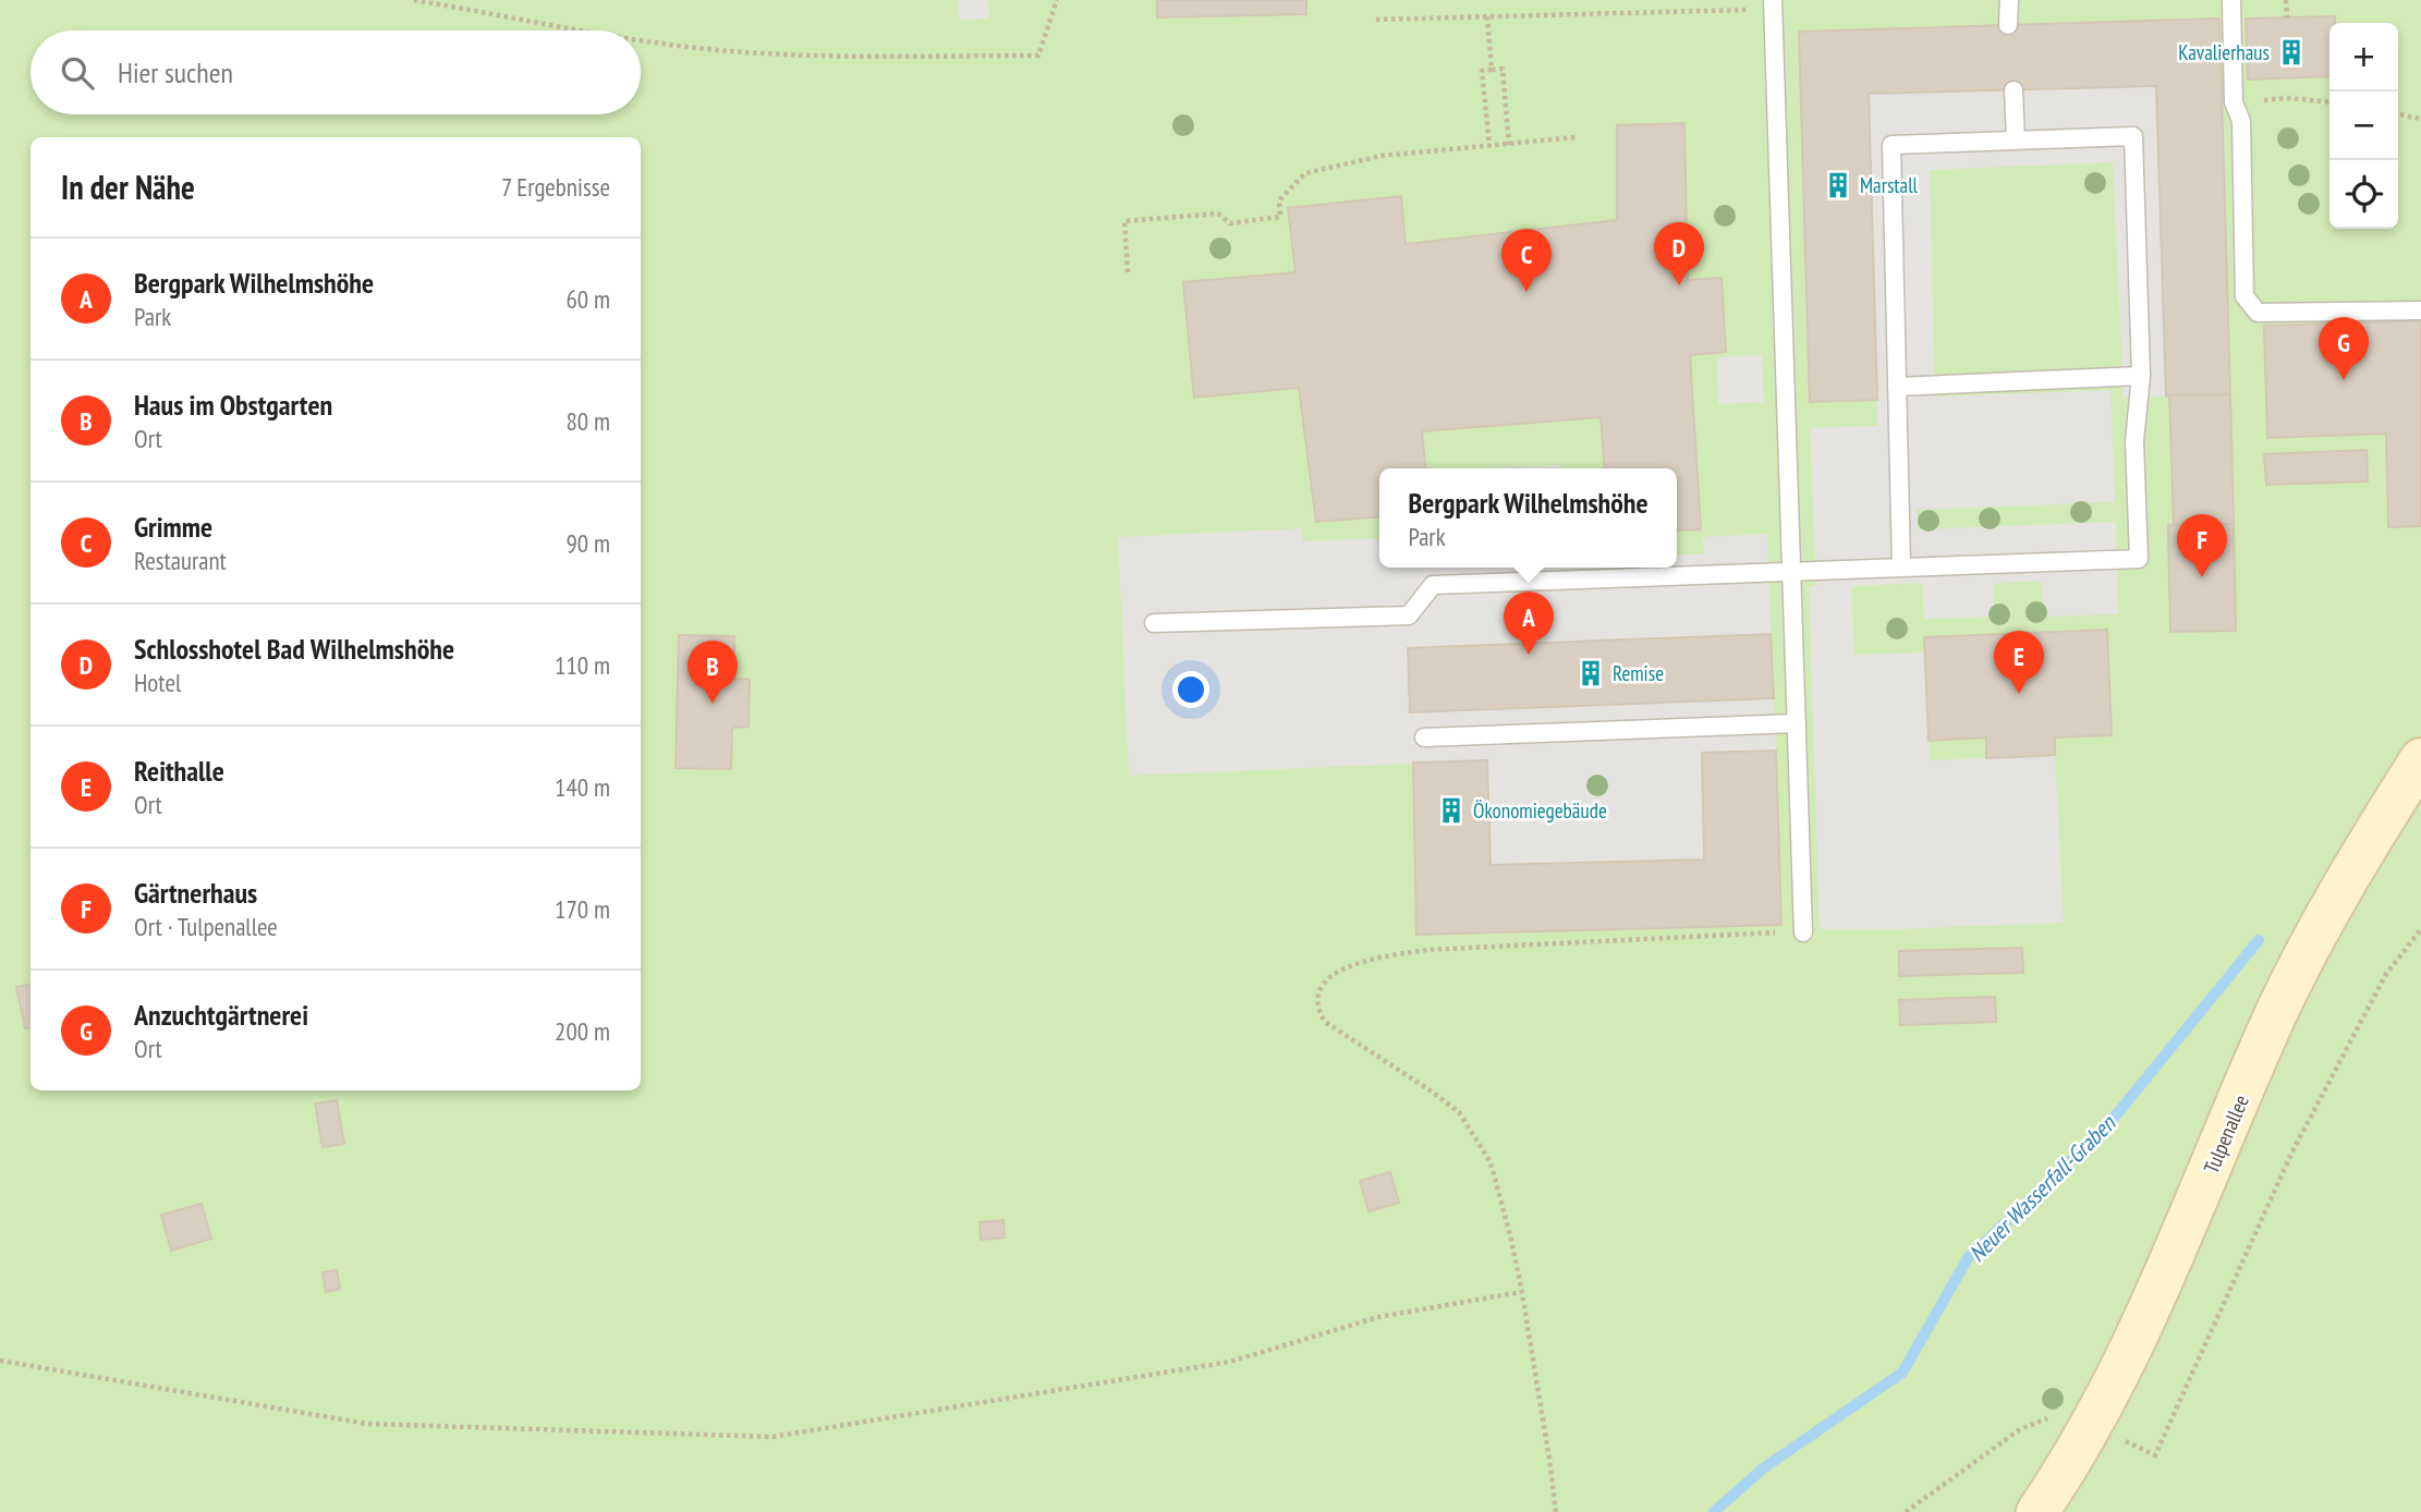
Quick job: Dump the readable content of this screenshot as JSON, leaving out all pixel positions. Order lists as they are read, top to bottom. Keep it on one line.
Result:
{"streets":{"main road":["Tulpenallee"]},"water":["Neuer Wasserfall-Graben"],"places":{"building":["Kavalierhaus","Marstall","Remise","Ökonomiegebäude"]},"page":{"map_buttons":["+","−"],"search":"Hier suchen","heading":["In der Nähe","7 Ergebnisse"],"pins":["D","C","G","F","A","E","B"],"list":[{"mark":"A","name":"Bergpark Wilhelmshöhe","note":"Park","value":"60 m"},{"mark":"B","name":"Haus im Obstgarten","note":"Ort","value":"80 m"},{"mark":"C","name":"Grimme","note":"Restaurant","value":"90 m"},{"mark":"D","name":"Schlosshotel Bad Wilhelmshöhe","note":"Hotel","value":"110 m"},{"mark":"E","name":"Reithalle","note":"Ort","value":"140 m"},{"mark":"F","name":"Gärtnerhaus","note":"Ort · Tulpenallee","value":"170 m"},{"mark":"G","name":"Anzuchtgärtnerei","note":"Ort","value":"200 m"}],"popup":["Bergpark Wilhelmshöhe","Park"]}}
